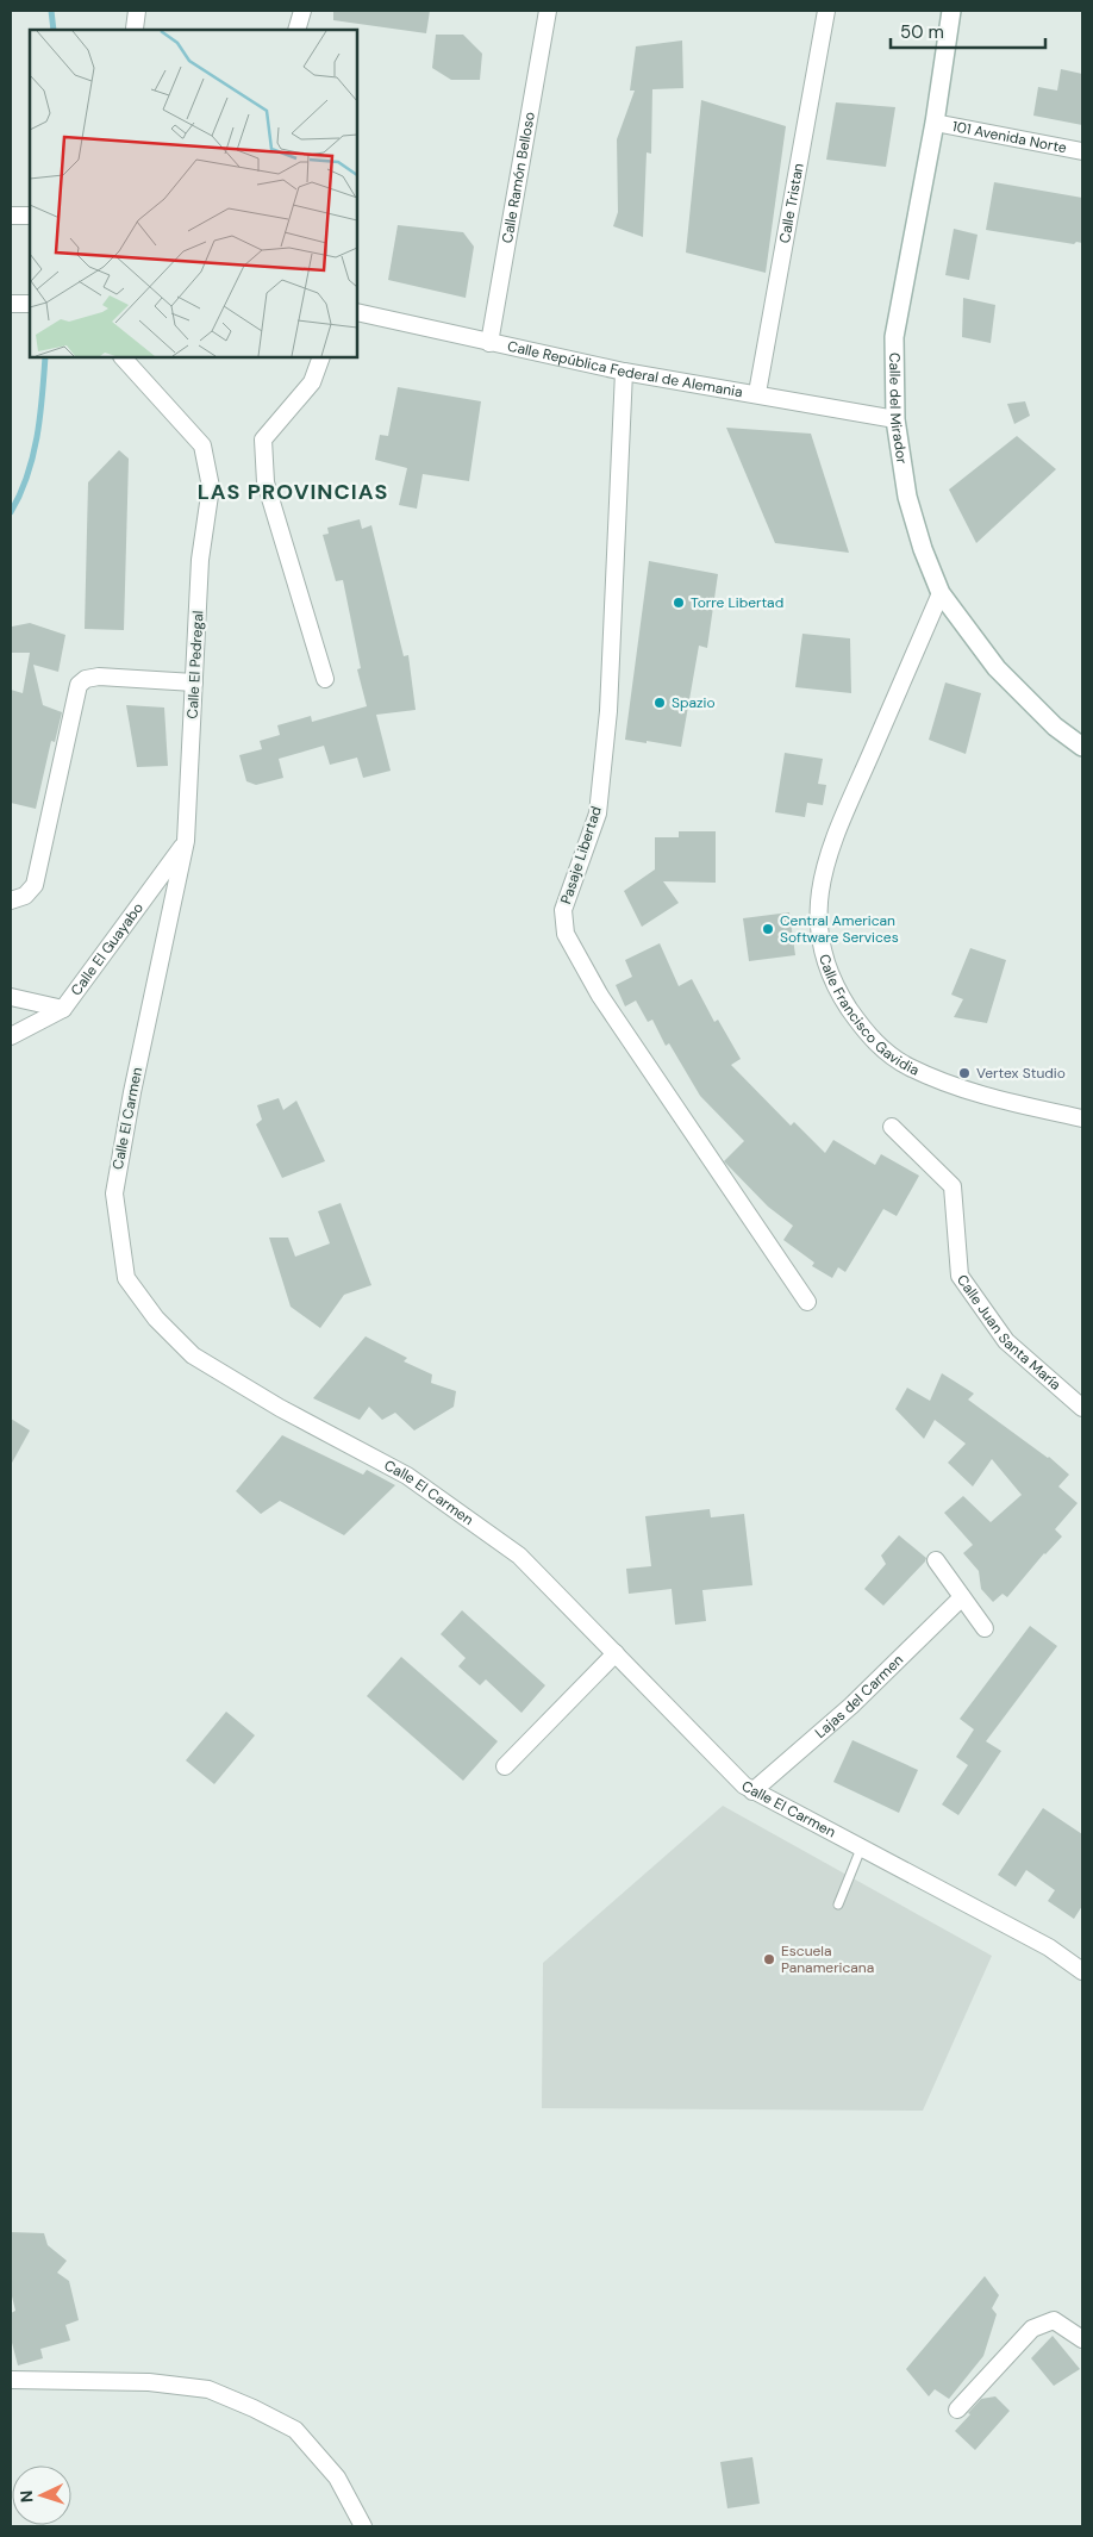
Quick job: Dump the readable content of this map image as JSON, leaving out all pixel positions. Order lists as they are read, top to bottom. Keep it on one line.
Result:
{"streets":{"street":["101 Avenida Norte","Calle Ramón Belloso","Calle Tristan","Calle República Federal de Alemania","Calle del Mirador","Calle El Pedregal","Pasaje Libertad","Calle El Guayabo","Calle Francisco Gavidia","Calle El Carmen","Calle Juan Santa María","Lajas del Carmen"]},"crossings":[["101 Avenida Norte","Calle del Mirador"],["Calle Ramón Belloso","Calle República Federal de Alemania"],["Calle Tristan","Calle República Federal de Alemania"],["Calle República Federal de Alemania","Calle del Mirador"],["Calle República Federal de Alemania","Pasaje Libertad"],["Calle del Mirador","Calle Francisco Gavidia"],["Calle El Pedregal","Calle El Guayabo"],["Calle El Pedregal","Calle El Carmen"],["Calle El Guayabo","Calle El Carmen"],["Calle El Carmen","Lajas del Carmen"]],"districts":["LAS PROVINCIAS"],"places":["Torre Libertad","Spazio","Central American Software Services","Vertex Studio","Escuela Panamericana"],"scale_bar":"50 m","north":"left"}
